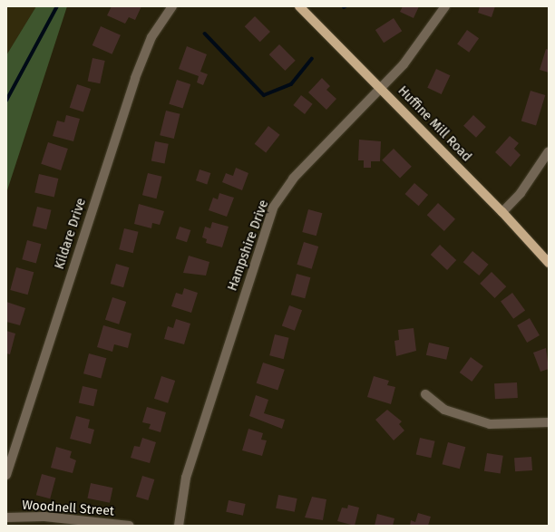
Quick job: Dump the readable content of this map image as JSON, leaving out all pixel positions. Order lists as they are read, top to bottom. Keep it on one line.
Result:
{"streets":{"main road":["Huffine Mill Road"],"street":["Kildare Drive","Hampshire Drive","Woodnell Street"]},"crossings":[["Huffine Mill Road","Hampshire Drive"]]}
